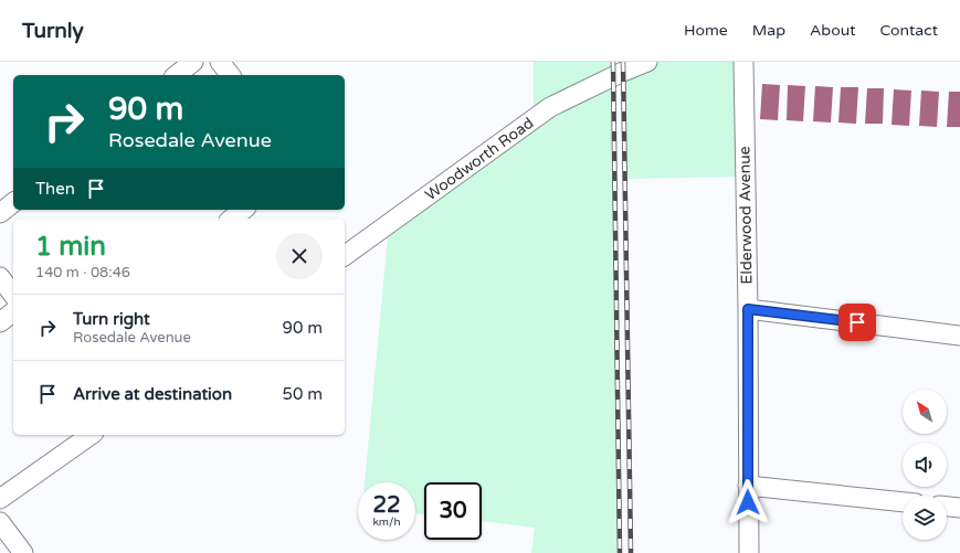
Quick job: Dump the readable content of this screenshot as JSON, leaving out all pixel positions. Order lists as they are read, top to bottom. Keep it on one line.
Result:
{"streets":{"street":["Woodworth Road","Elderwood Avenue"]},"north":"top left","page":{"header":"Turnly","nav":["Home","Map","About","Contact"],"turn":["90 m","Rosedale Avenue"],"then":"Then","heading":["1 min","140 m · 08:46"],"list":[{"name":"Turn right","note":"Rosedale Avenue","value":"90 m"},{"name":"Arrive at destination","value":"50 m"}],"speed":"22 km/h","limit":"30"}}
